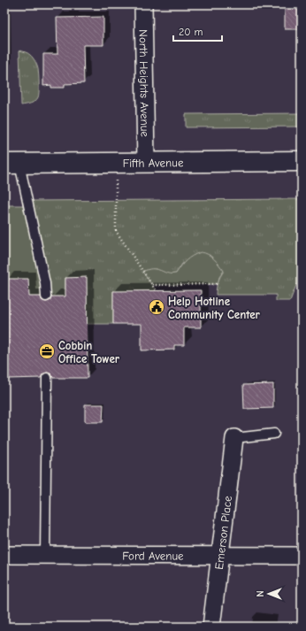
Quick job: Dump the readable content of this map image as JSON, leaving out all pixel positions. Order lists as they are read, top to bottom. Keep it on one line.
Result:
{"streets":{"street":["North Heights Avenue","Fifth Avenue","Emerson Place","Ford Avenue"]},"crossings":[["North Heights Avenue","Fifth Avenue"],["Emerson Place","Ford Avenue"]],"places":{"public building":["Help Hotline Community Center"],"office":["Cobbin Office Tower"]},"scale_bar":"20 m","north":"left"}
